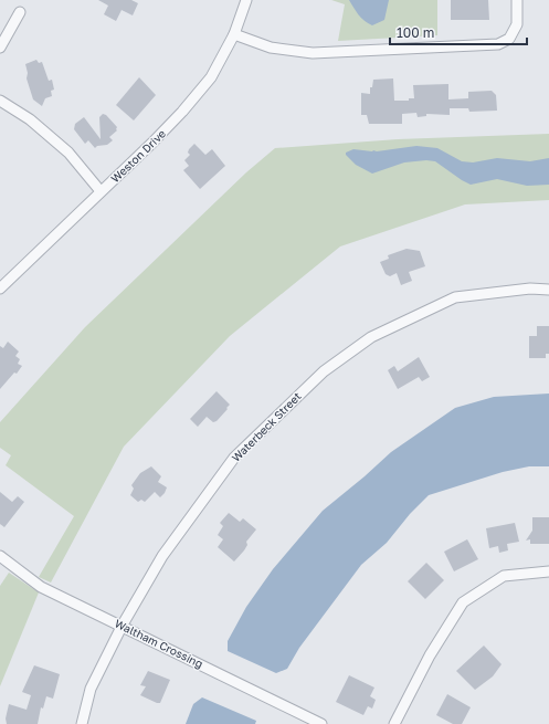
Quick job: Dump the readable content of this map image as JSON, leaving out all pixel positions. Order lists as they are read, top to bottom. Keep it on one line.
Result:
{"streets":{"street":["Weston Drive","Waterbeck Street","Waltham Crossing"]},"crossings":[["Waterbeck Street","Waltham Crossing"]],"scale_bar":"100 m"}
